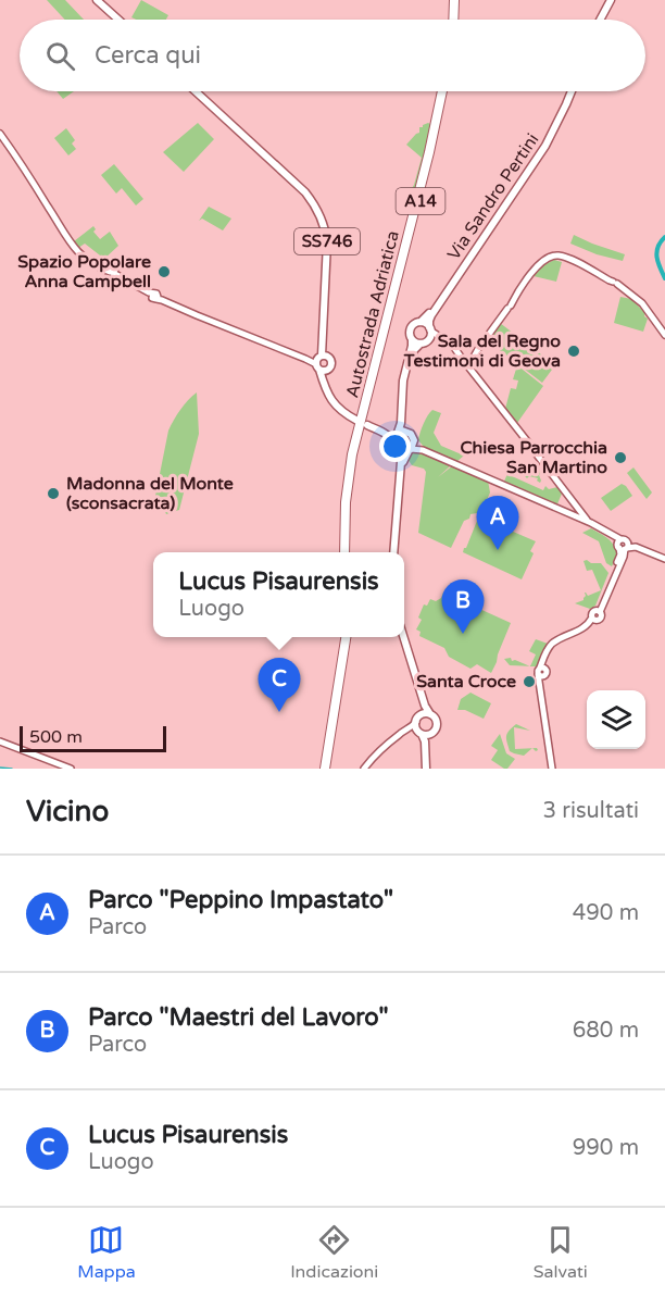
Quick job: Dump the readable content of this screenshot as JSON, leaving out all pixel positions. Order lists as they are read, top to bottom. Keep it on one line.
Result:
{"streets":{"highway":["A14","Autostrada Adriatica"],"main road":["Via Sandro Pertini","SS746"]},"places":["Spazio Popolare Anna Campbell","Sala del Regno Testimoni di Geova","Chiesa Parrocchia San Martino","Madonna del Monte (sconsacrata)","Santa Croce"],"scale_bar":"500 m","page":{"search":"Cerca qui","pins":["A","B","C"],"popup":["Lucus Pisaurensis","Luogo"],"scale":"500 m","heading":["Vicino","3 risultati"],"list":[{"mark":"A","name":"Parco \"Peppino Impastato\"","note":"Parco","value":"490 m"},{"mark":"B","name":"Parco \"Maestri del Lavoro\"","note":"Parco","value":"680 m"},{"mark":"C","name":"Lucus Pisaurensis","note":"Luogo","value":"990 m"}],"nav":["Mappa","Indicazioni","Salvati"]}}
